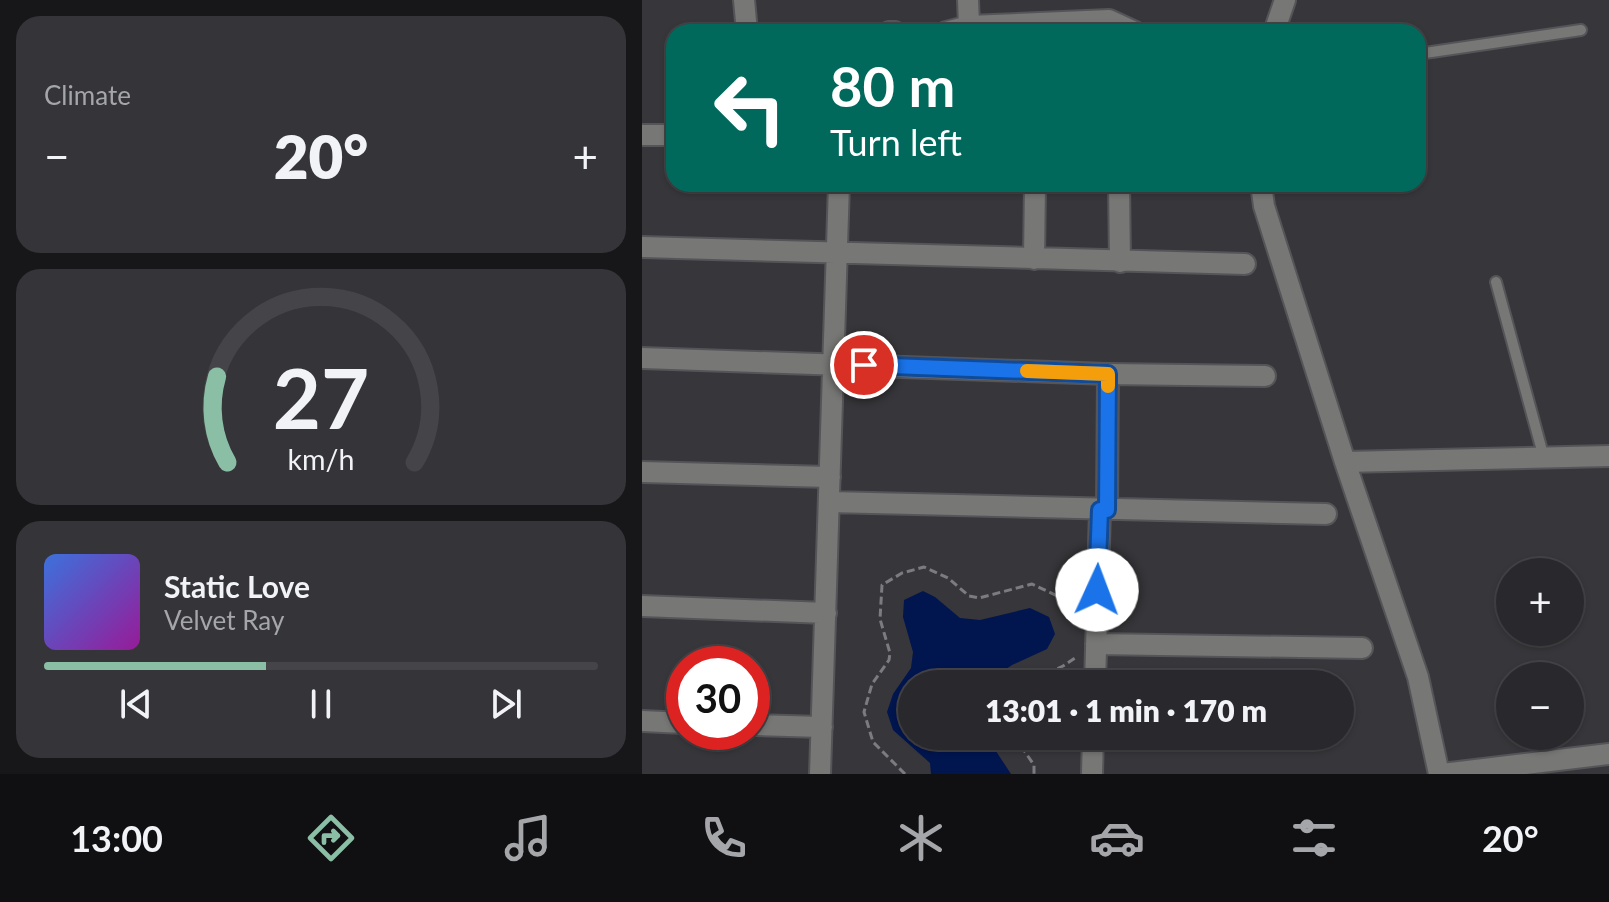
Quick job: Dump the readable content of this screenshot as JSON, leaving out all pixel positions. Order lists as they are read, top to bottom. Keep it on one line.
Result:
{"page":{"tile":"Climate","turn":["80 m","Turn left"],"heat":["−","20°","+"],"song":["Static Love","Velvet Ray"],"map_buttons":["+","−"],"limit":"30","trip":"13:01 · 1 min · 170 m","tabs":["13:00","20°"],"gauge":["27","km/h"]}}
